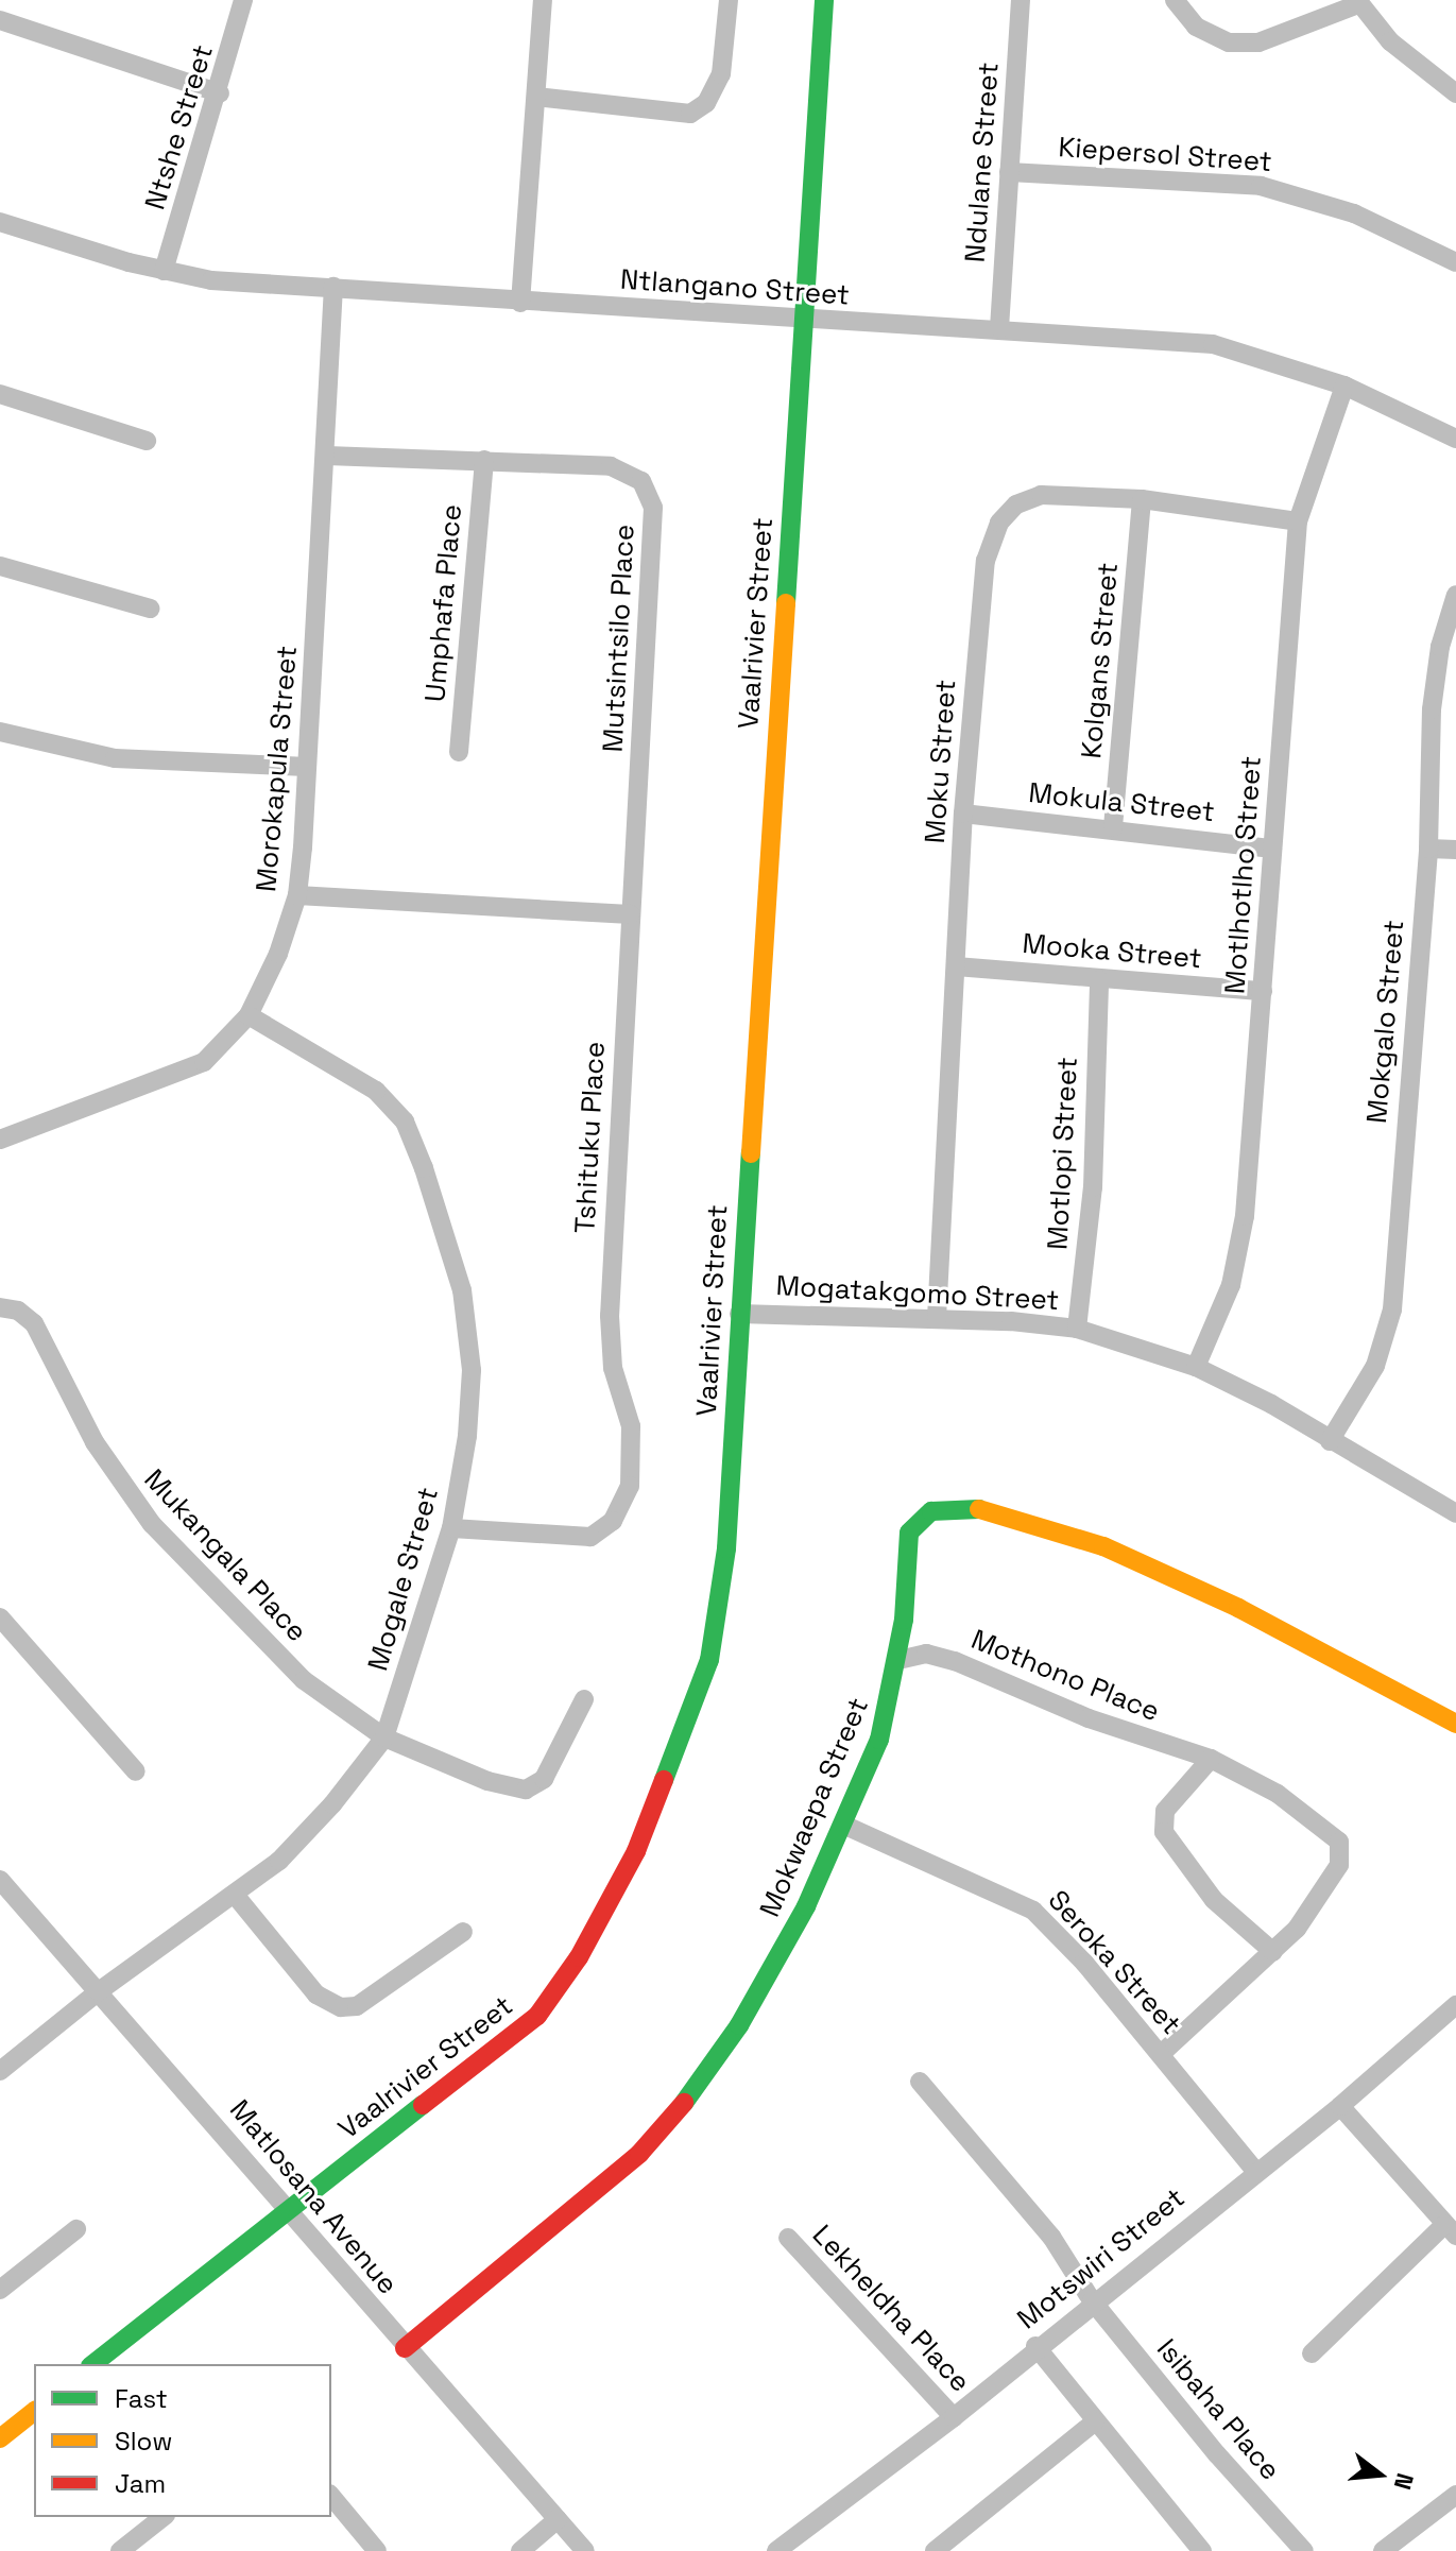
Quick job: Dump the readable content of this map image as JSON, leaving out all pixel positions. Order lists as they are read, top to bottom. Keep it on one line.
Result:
{"streets":{"street":["Ntshe Street","Kiepersol Street","Ndulane Street","Ntlangano Street","Umphafa Place","Vaalrivier Street","Mutsintsilo Place","Kolgans Street","Moku Street","Morokapula Street","Mokula Street","Motlhotlho Street","Mooka Street","Mokgalo Street","Tshituku Place","Motlopi Street","Mogatakgomo Street","Mukangala Place","Mogale Street","Mothono Place","Mokwaepa Street","Seroka Street","Matlosana Avenue","Motswiri Street","Lekheldha Place","Isibaha Place"]},"crossings":[["Ntshe Street","Ntlangano Street"],["Kiepersol Street","Ndulane Street"],["Ndulane Street","Ntlangano Street"],["Ntlangano Street","Vaalrivier Street"],["Ntlangano Street","Morokapula Street"],["Ntlangano Street","Motlhotlho Street"],["Umphafa Place","Mutsintsilo Place"],["Vaalrivier Street","Mogatakgomo Street"],["Vaalrivier Street","Matlosana Avenue"],["Mutsintsilo Place","Morokapula Street"],["Mutsintsilo Place","Tshituku Place"],["Kolgans Street","Moku Street"],["Kolgans Street","Mokula Street"],["Moku Street","Mokula Street"],["Moku Street","Motlhotlho Street"],["Moku Street","Mooka Street"],["Moku Street","Mogatakgomo Street"],["Morokapula Street","Mogale Street"],["Mokula Street","Motlhotlho Street"],["Motlhotlho Street","Mooka Street"],["Motlhotlho Street","Mogatakgomo Street"],["Mooka Street","Motlopi Street"],["Mokgalo Street","Mogatakgomo Street"],["Tshituku Place","Mogale Street"],["Motlopi Street","Mogatakgomo Street"],["Mukangala Place","Mogale Street"],["Mogale Street","Matlosana Avenue"],["Mothono Place","Mokwaepa Street"],["Mothono Place","Seroka Street"],["Mokwaepa Street","Seroka Street"],["Mokwaepa Street","Matlosana Avenue"],["Seroka Street","Motswiri Street"],["Motswiri Street","Lekheldha Place"],["Motswiri Street","Isibaha Place"]],"legend":["Fast","Slow","Jam"],"north":"right"}
